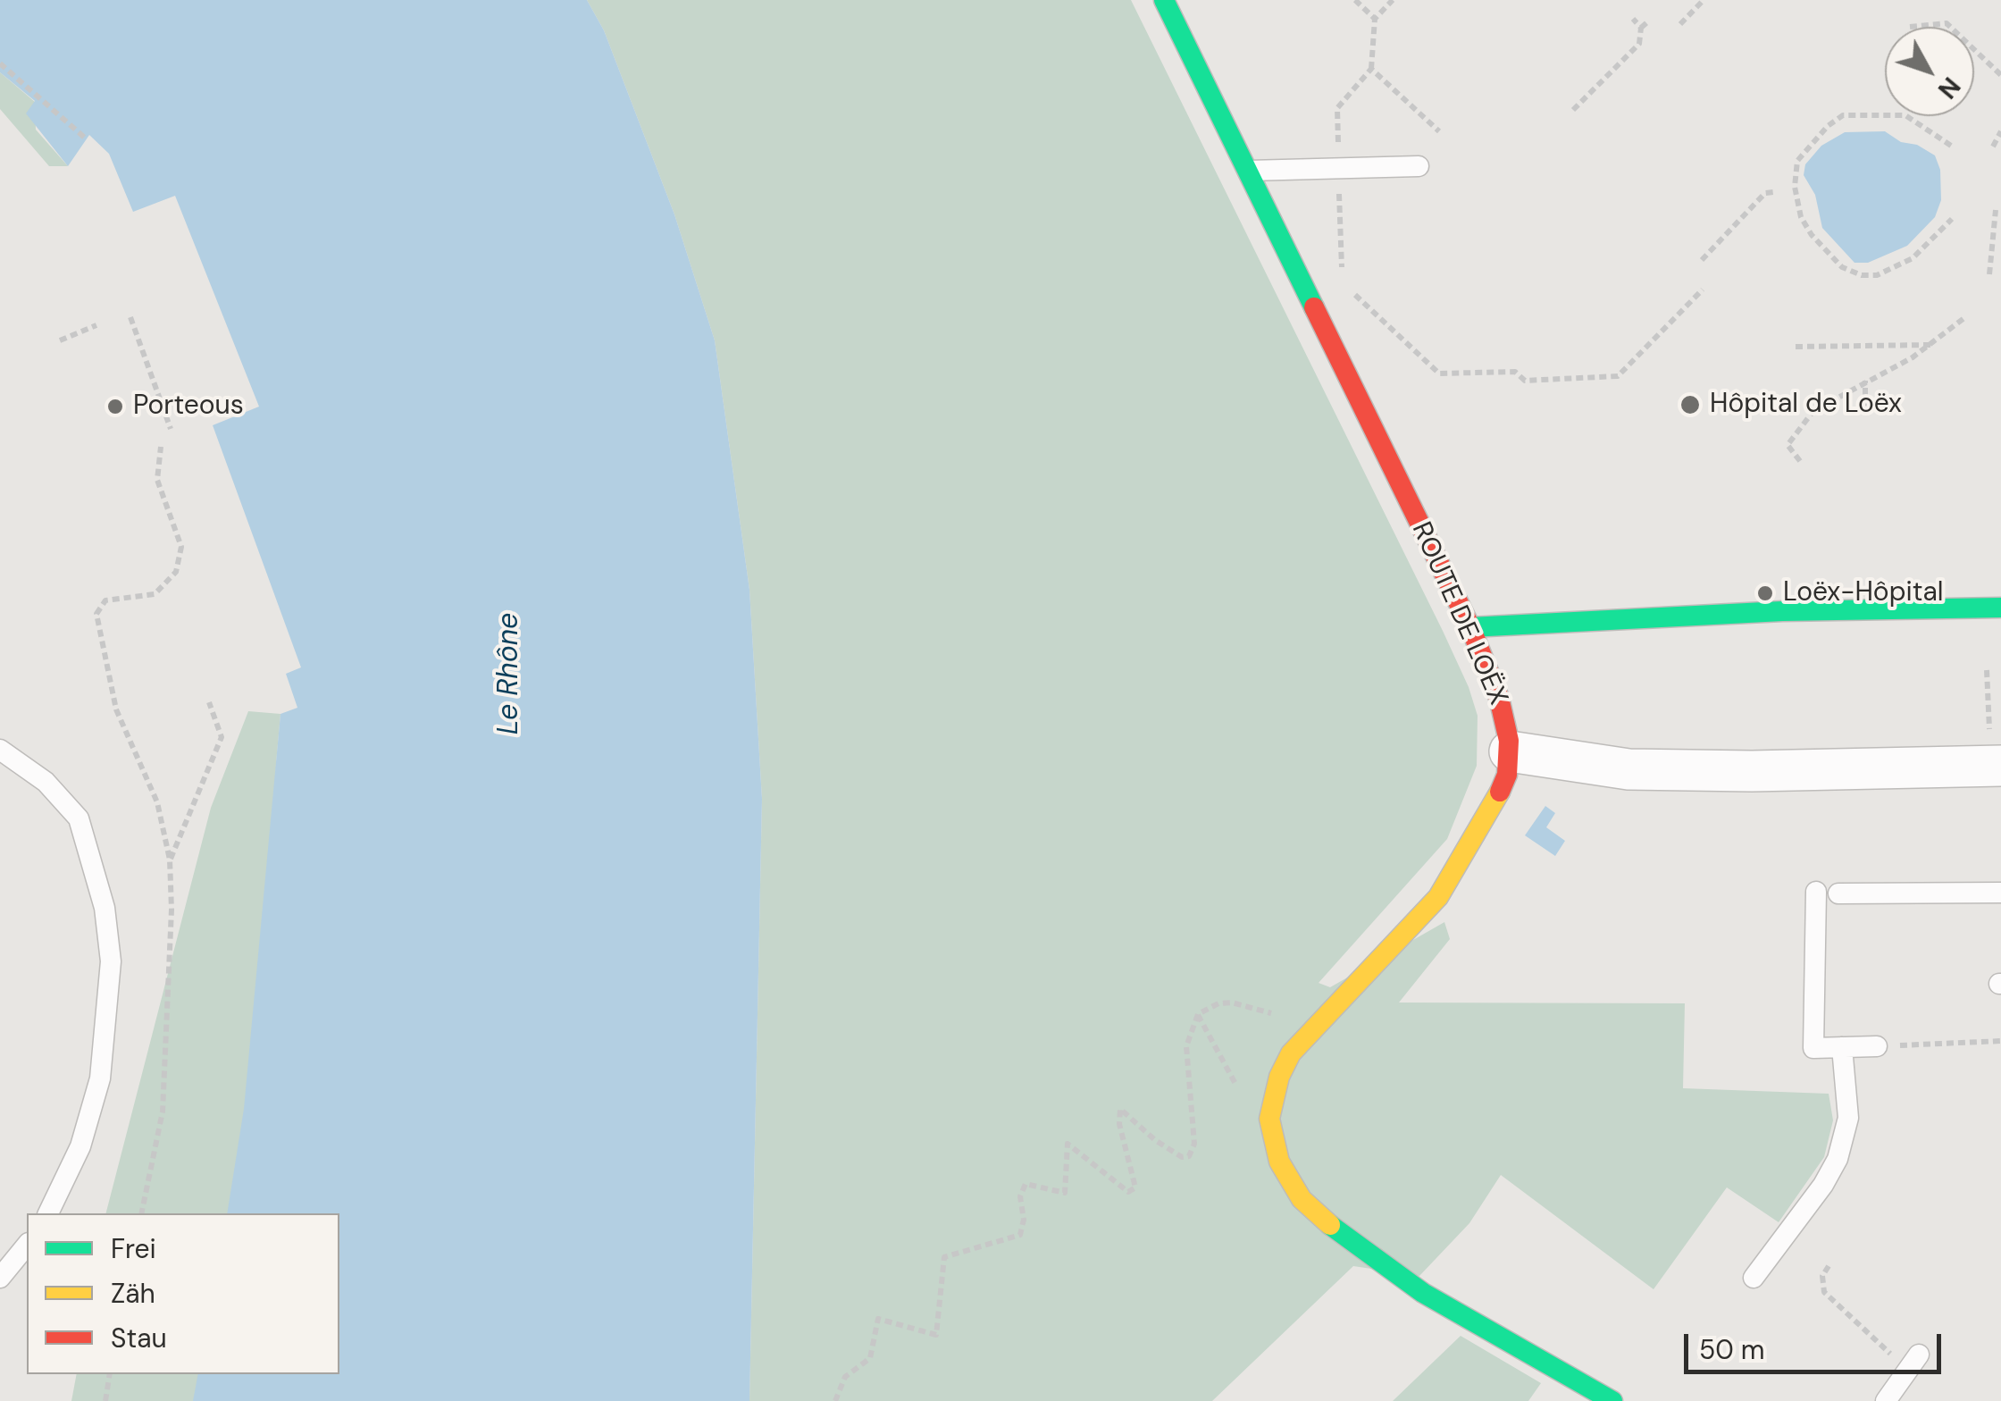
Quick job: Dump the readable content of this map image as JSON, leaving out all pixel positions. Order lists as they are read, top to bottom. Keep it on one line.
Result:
{"streets":{"street":["ROUTE DE LOËX"]},"water":["Le Rhône"],"places":["Hôpital de Loëx","Porteous","Loëx-Hôpital"],"legend":["Frei","Zäh","Stau"],"scale_bar":"50 m","north":"bottom right"}
